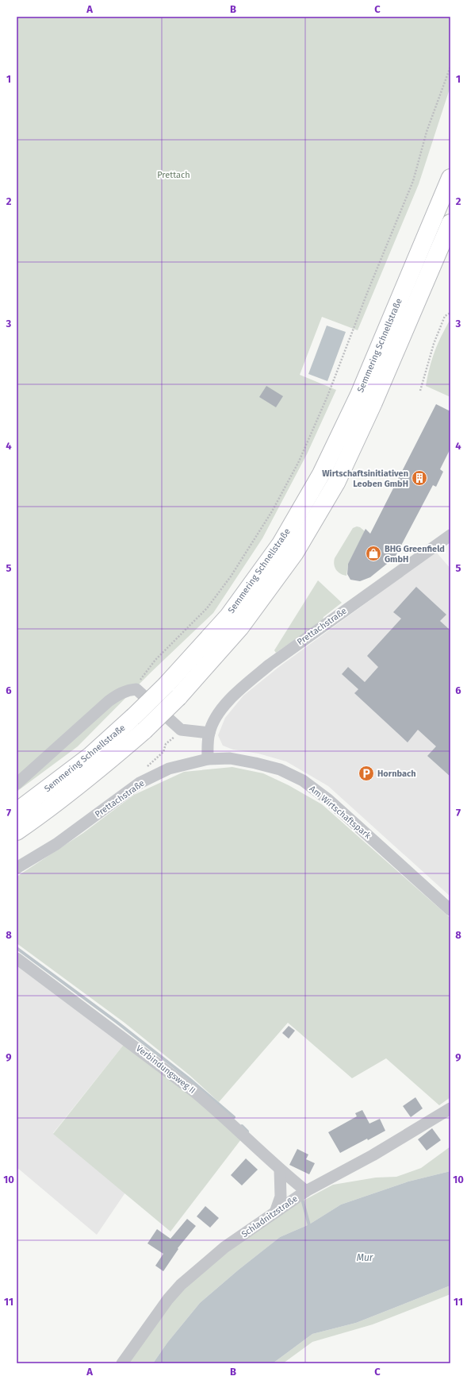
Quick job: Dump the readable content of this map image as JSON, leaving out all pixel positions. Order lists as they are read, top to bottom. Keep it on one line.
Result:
{"streets":{"highway":["Semmering Schnellstraße"],"street":["Prettachstraße","Am Wirtschaftspark","Verbindungsweg II","Schladnitzstraße"]},"crossings":[["Prettachstraße","Am Wirtschaftspark"],["Verbindungsweg II","Schladnitzstraße"]],"water":["Mur"],"parks":["Prettach"],"places":{"building":["Wirtschaftsinitiativen Leoben GmbH"],"shop":["BHG Greenfield GmbH"],"parking":["Hornbach"]},"grid":{"columns":["A","B","C"],"rows":["1","2","3","4","5","6","7","8","9","10","11"]}}
